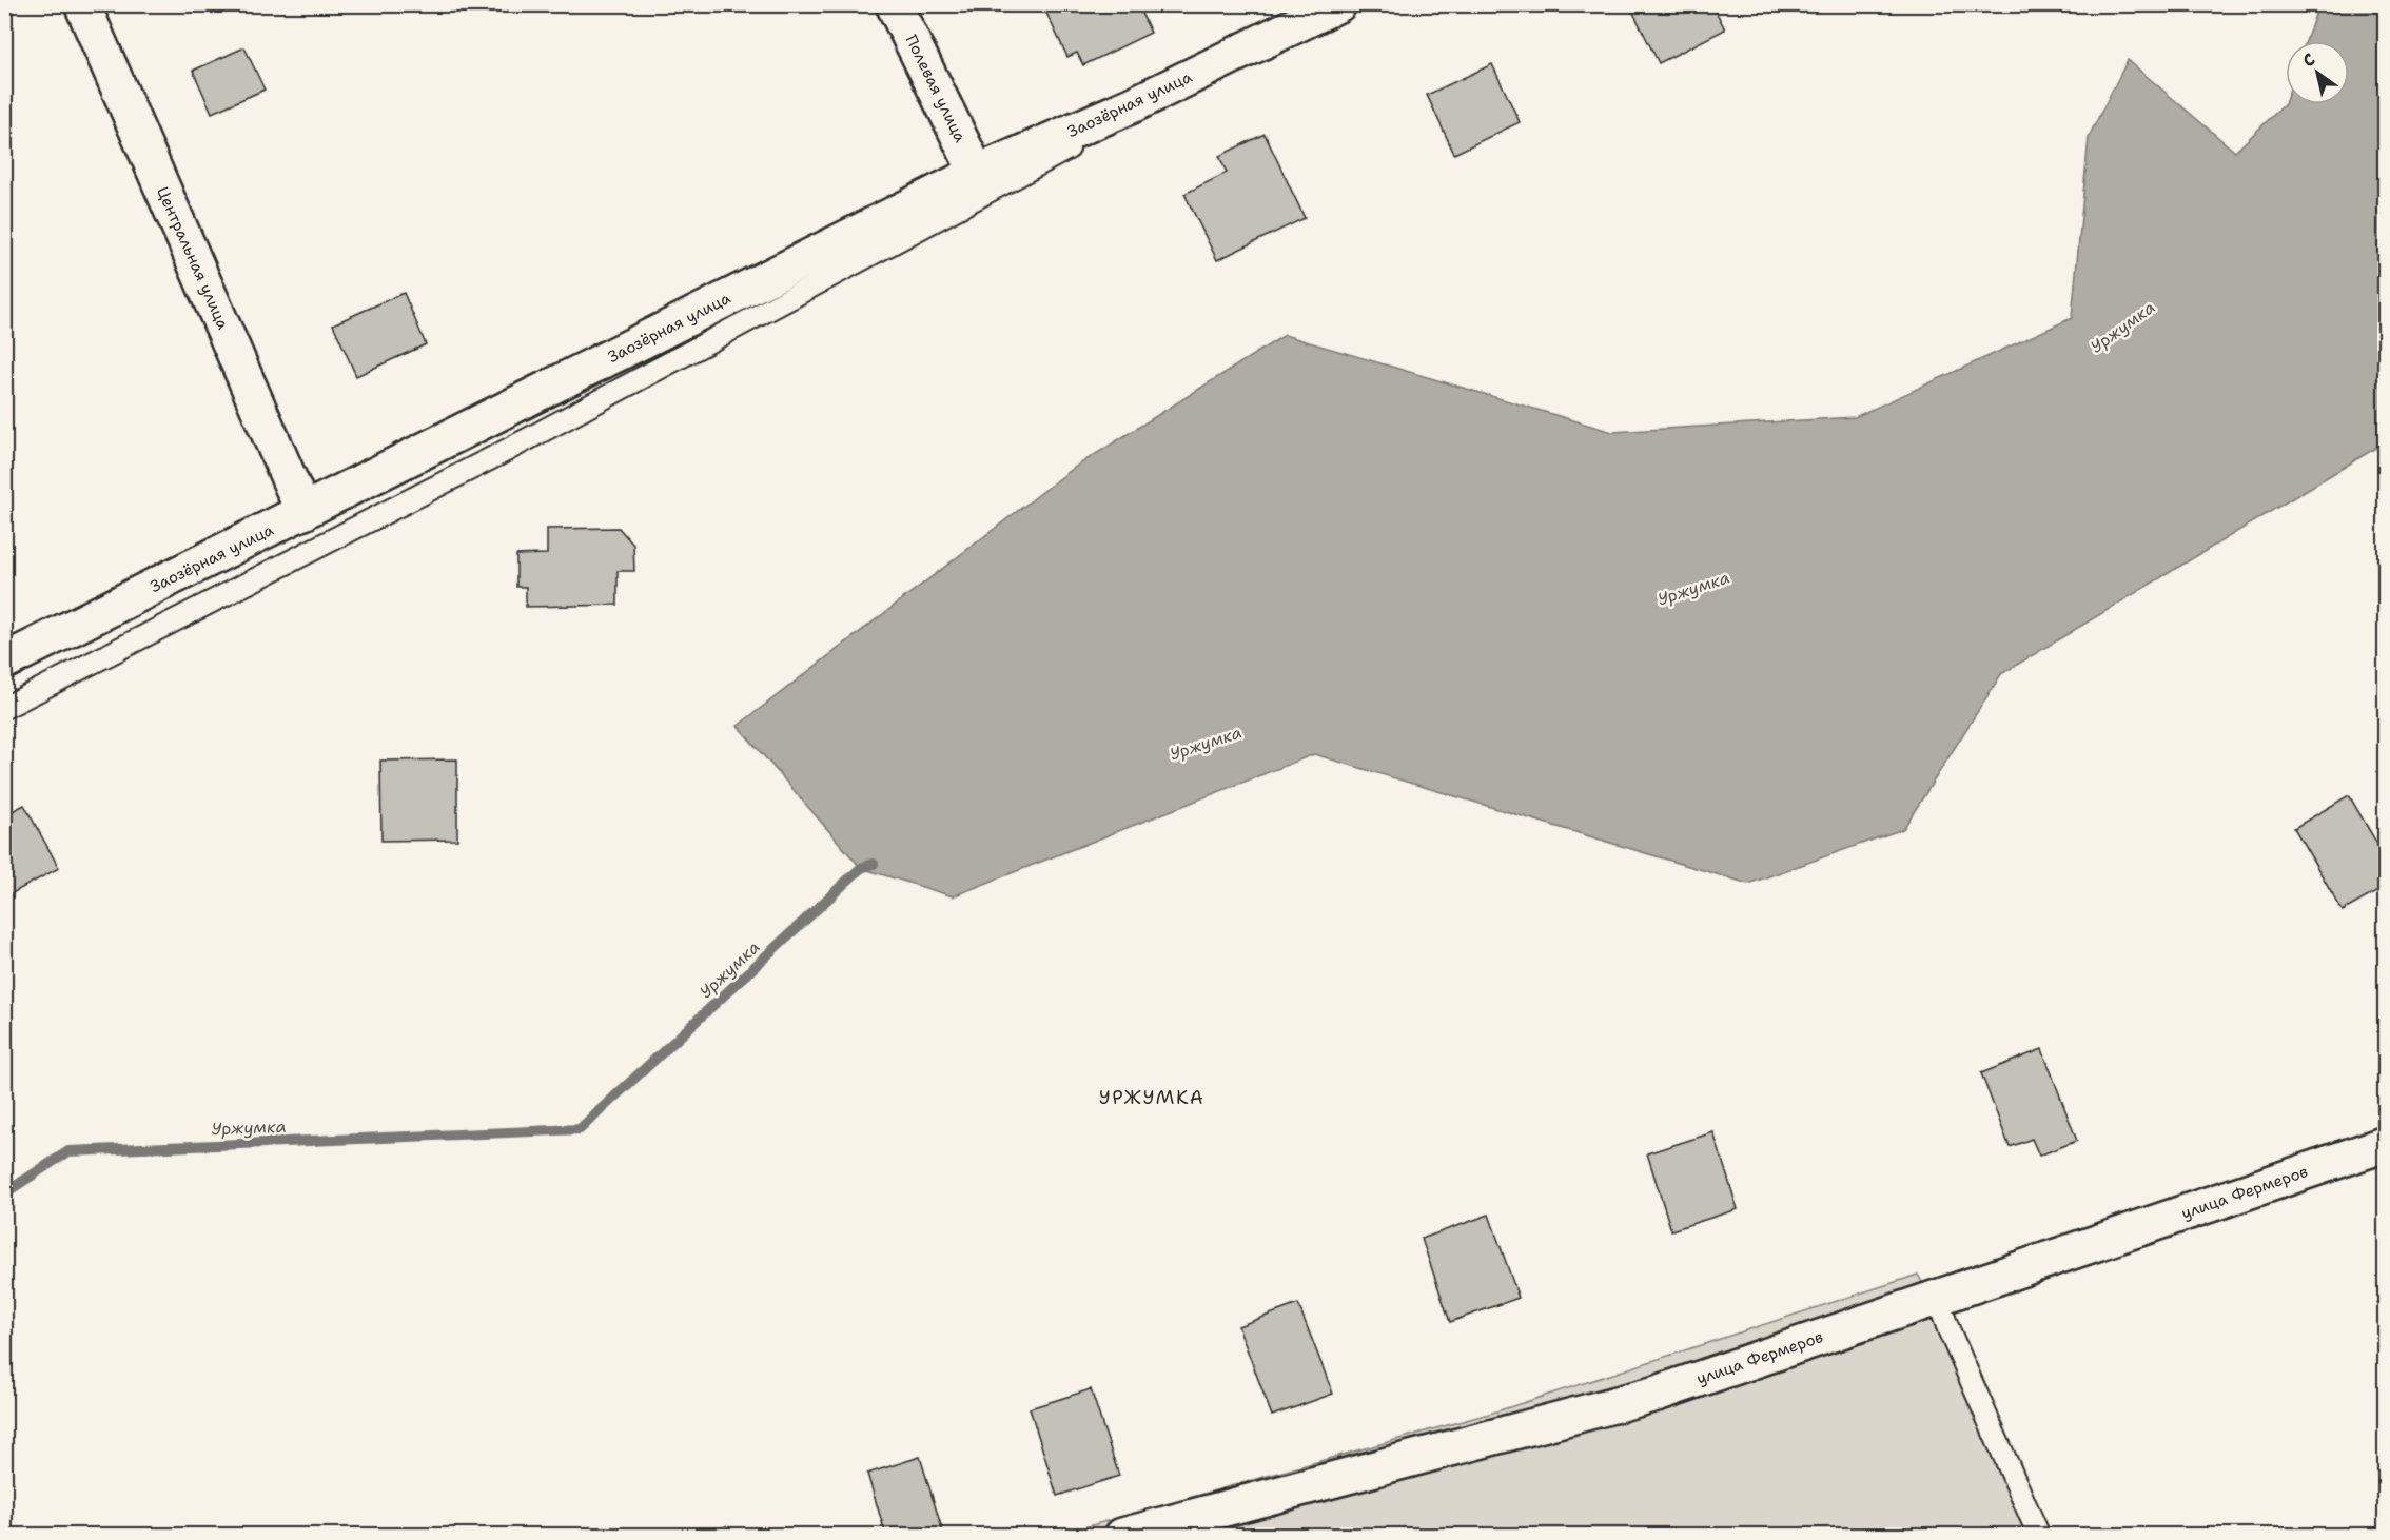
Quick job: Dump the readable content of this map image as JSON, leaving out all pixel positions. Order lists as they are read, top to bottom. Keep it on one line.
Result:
{"streets":{"street":["Полевая улица","Заозёрная улица","Центральная улица","улица Фермеров"]},"crossings":[["Полевая улица","Заозёрная улица"],["Заозёрная улица","Центральная улица"]],"districts":["УРЖУМКА"],"water":["Уржумка"],"north":"top left"}
